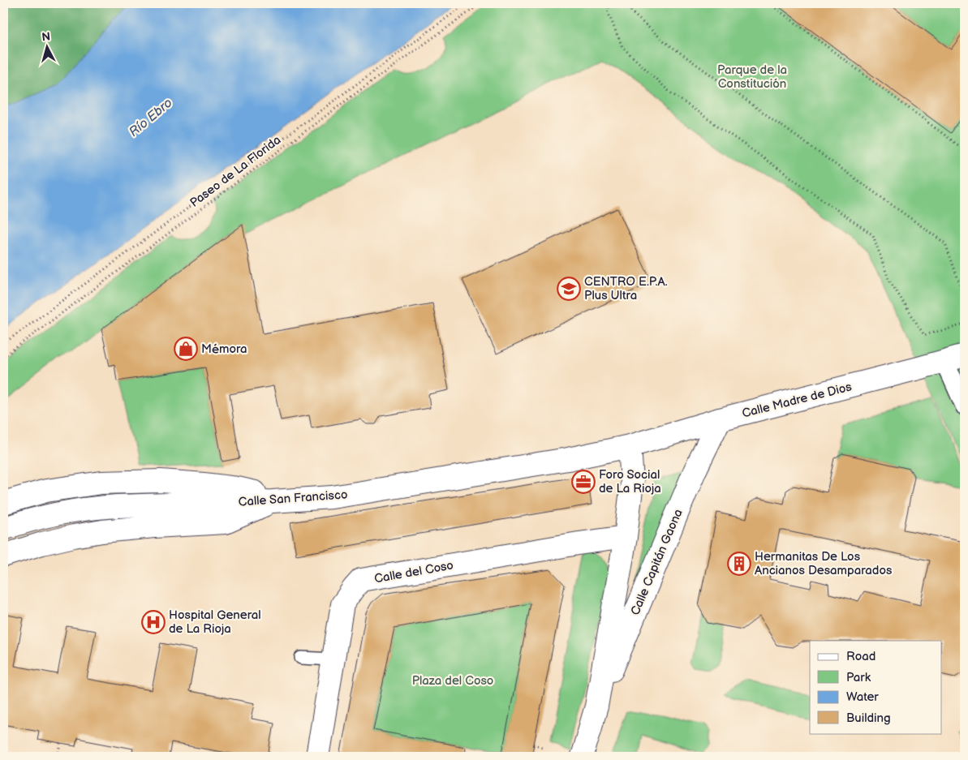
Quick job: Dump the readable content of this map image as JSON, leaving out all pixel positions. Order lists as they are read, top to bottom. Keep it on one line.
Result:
{"streets":{"main road":["Calle Madre de Dios","Calle San Francisco","Calle Capitán Gaona","Calle del Coso"],"path":["Paseo de La Florida"]},"crossings":[["Calle Madre de Dios","Calle San Francisco"],["Calle Madre de Dios","Calle Capitán Gaona"],["Calle San Francisco","Calle Capitán Gaona"],["Calle Capitán Gaona","Calle del Coso"]],"water":["Río Ebro"],"parks":["Parque de la Constitución","Plaza del Coso"],"places":{"school or university":["CENTRO E.P.A. Plus Ultra"],"shop":["Mémora"],"office":["Foro Social de La Rioja"],"building":["Hermanitas De Los Ancianos Desamparados"],"hospital":["Hospital General de La Rioja"]},"legend":["Road","Park","Water","Building"],"north":"top"}
